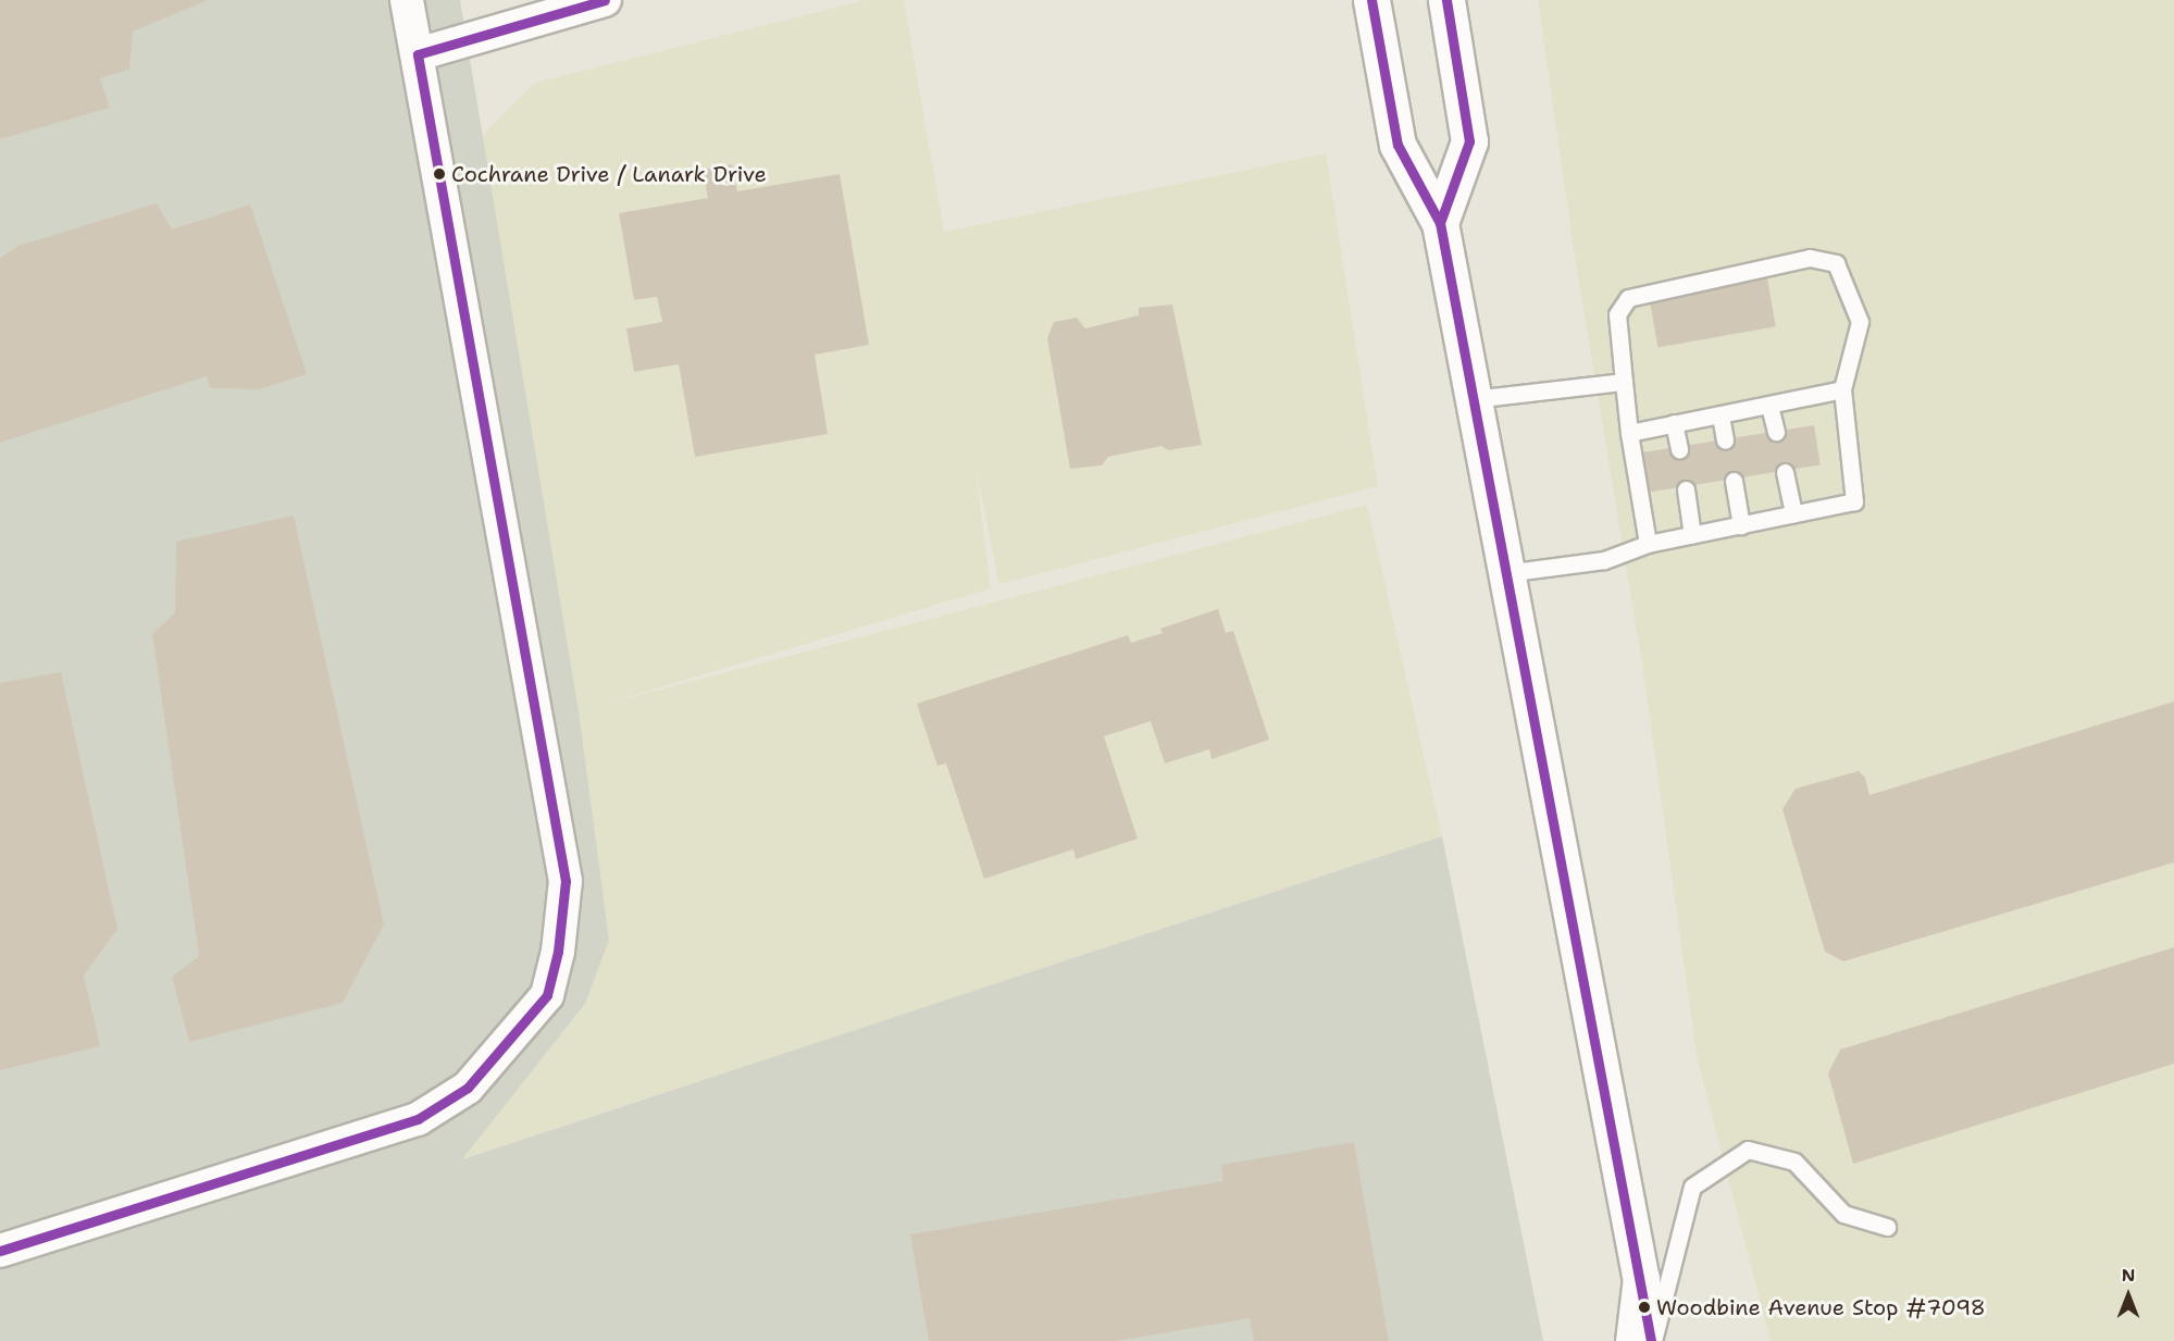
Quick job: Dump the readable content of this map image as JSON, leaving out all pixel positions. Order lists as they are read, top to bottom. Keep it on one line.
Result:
{"places":["Cochrane Drive / Lanark Drive","Woodbine Avenue Stop #7098"],"north":"top"}
